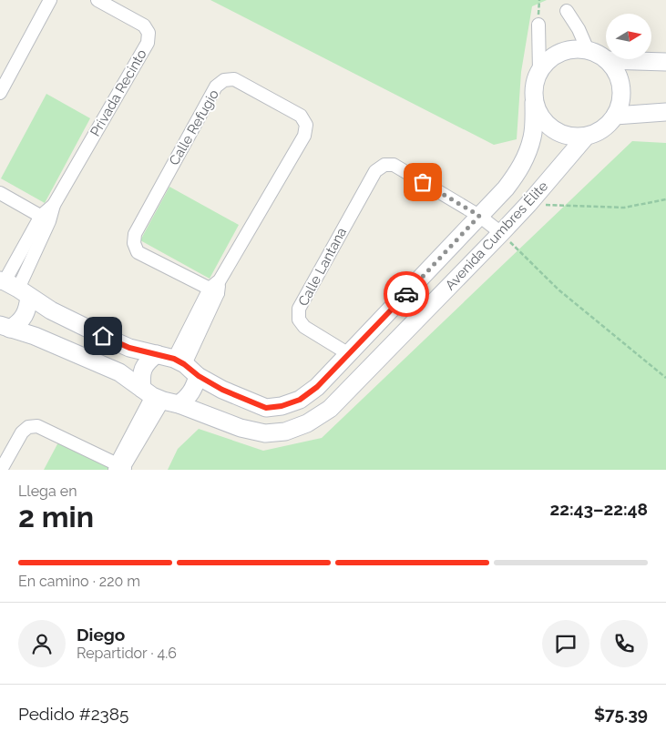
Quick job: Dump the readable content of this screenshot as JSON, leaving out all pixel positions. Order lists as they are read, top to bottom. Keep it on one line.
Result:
{"streets":{"street":["Privada Recinto","Calle Refugio","Avenida Cumbres Élite","Calle Lantana"]},"crossings":[["Calle Refugio","Avenida Cumbres Élite"],["Avenida Cumbres Élite","Calle Lantana"]],"north":"right","page":{"heading":["2 min","Llega en","22:43–22:48"],"panel":["Diego","Repartidor · 4.6","Pedido #2385","$75.39"],"bar":"En camino · 220 m"}}
